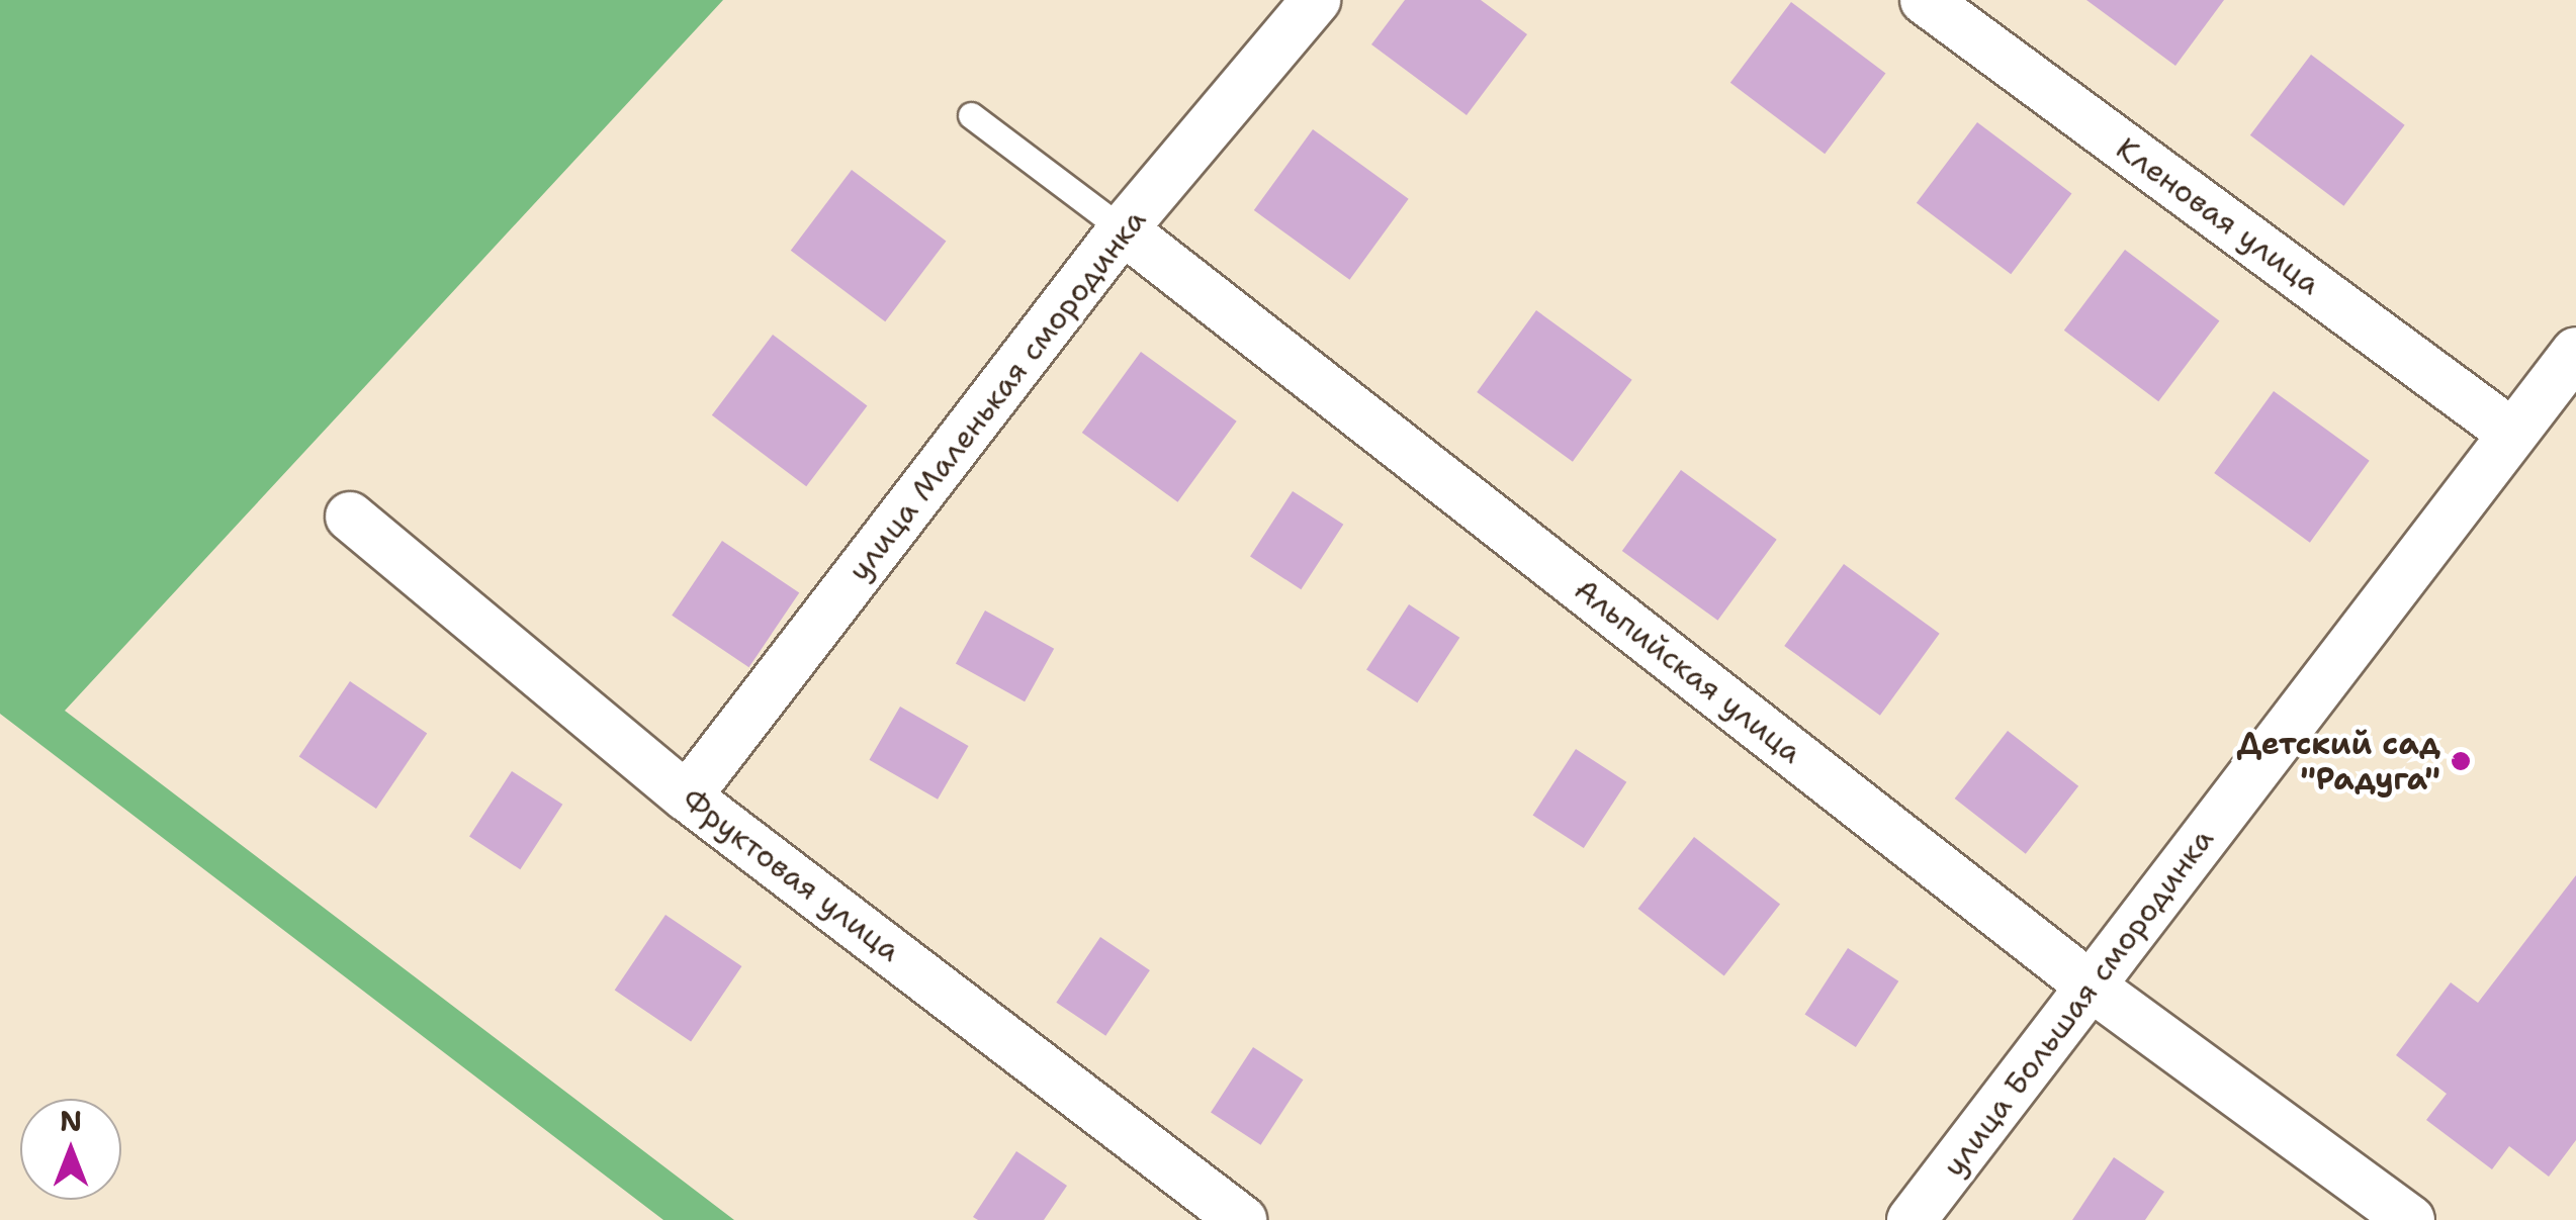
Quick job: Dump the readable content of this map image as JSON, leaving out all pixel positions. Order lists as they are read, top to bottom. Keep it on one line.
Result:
{"streets":{"street":["Кленовая улица","улица Маленькая смородинка","Альпийская улица","Фруктовая улица","улица Большая смородинка"]},"crossings":[["Кленовая улица","улица Большая смородинка"],["улица Маленькая смородинка","Альпийская улица"],["улица Маленькая смородинка","Фруктовая улица"],["Альпийская улица","улица Большая смородинка"]],"places":["Детский сад \"Радуга\""],"north":"top"}
